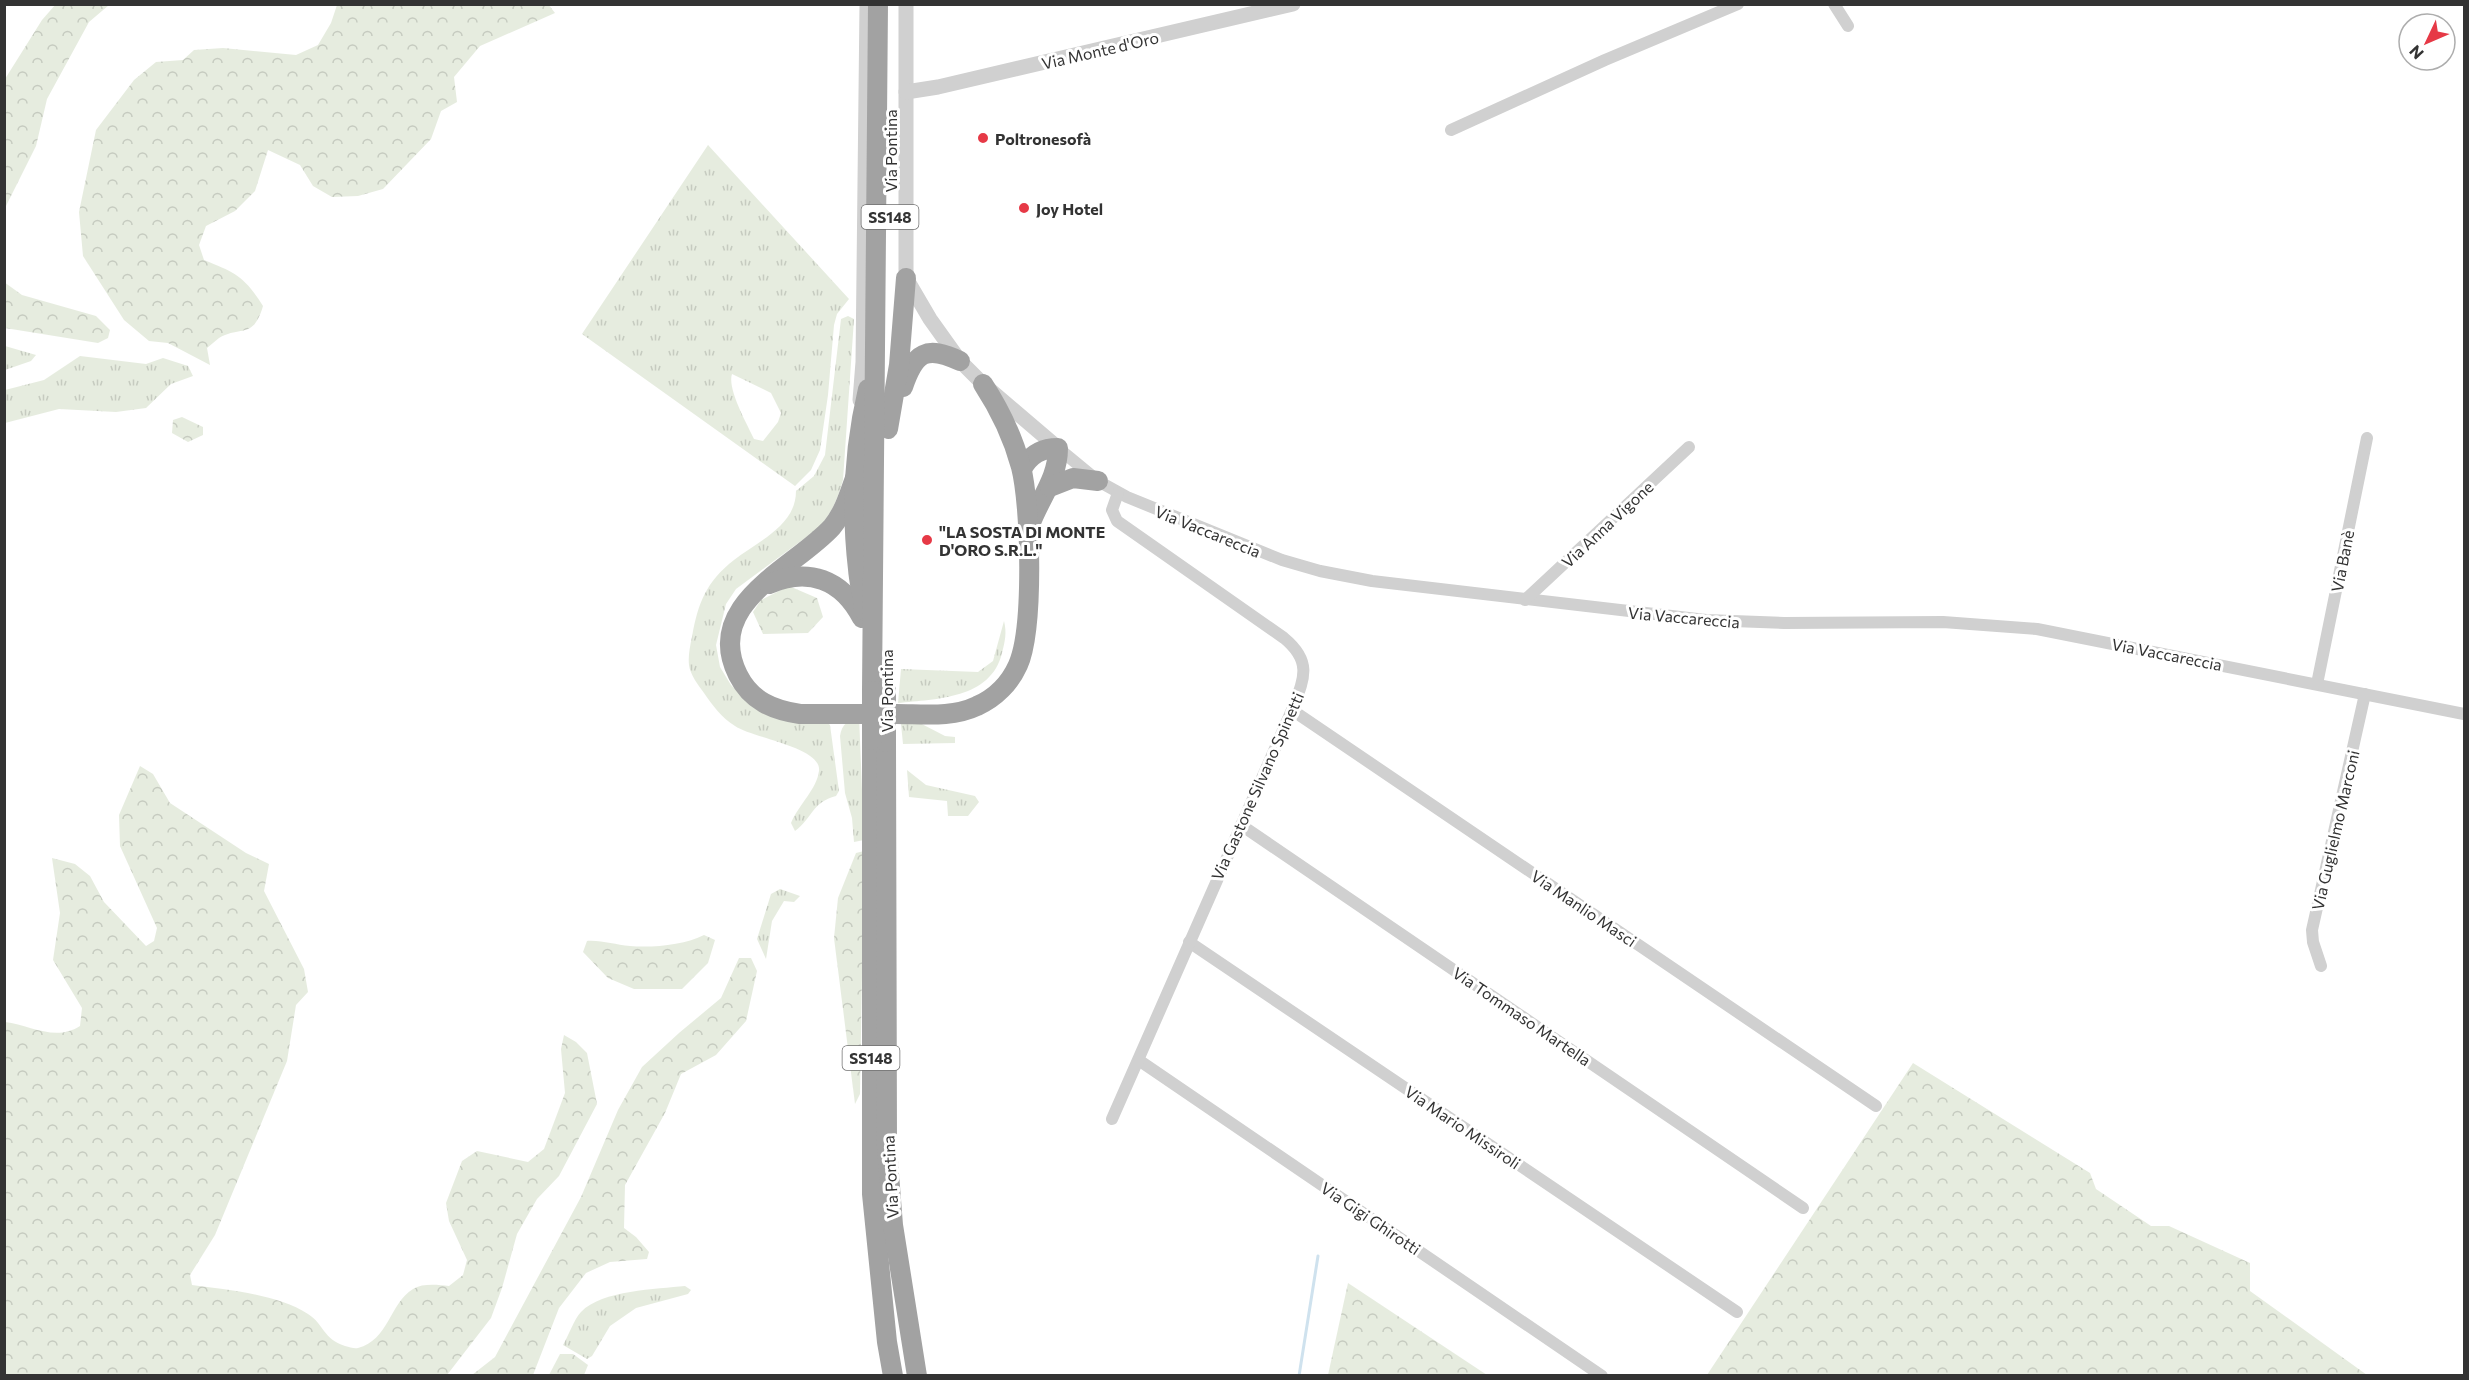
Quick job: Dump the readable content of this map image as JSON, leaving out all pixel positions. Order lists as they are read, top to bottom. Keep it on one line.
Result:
{"streets":{"highway":["Via Pontina","SS148"],"street":["Via Monte d'Oro","Via Anna Vigone","Via Vaccareccia","Via Banè","Via Gastone Silvano Spinetti","Via Guglielmo Marconi","Via Manlio Masci","Via Tommaso Martella","Via Mario Missiroli","Via Gigi Ghirotti"]},"crossings":[["Via Monte d'Oro","Via Pontina"],["Via Pontina","Via Vaccareccia"],["Via Anna Vigone","Via Vaccareccia"],["Via Vaccareccia","Via Banè"],["Via Vaccareccia","Via Gastone Silvano Spinetti"],["Via Vaccareccia","Via Guglielmo Marconi"],["Via Gastone Silvano Spinetti","Via Manlio Masci"],["Via Gastone Silvano Spinetti","Via Tommaso Martella"],["Via Gastone Silvano Spinetti","Via Mario Missiroli"],["Via Gastone Silvano Spinetti","Via Gigi Ghirotti"]],"places":["Poltronesofà","Joy Hotel","\"LA SOSTA DI MONTE D'ORO S.R.L.\""],"north":"bottom left"}
